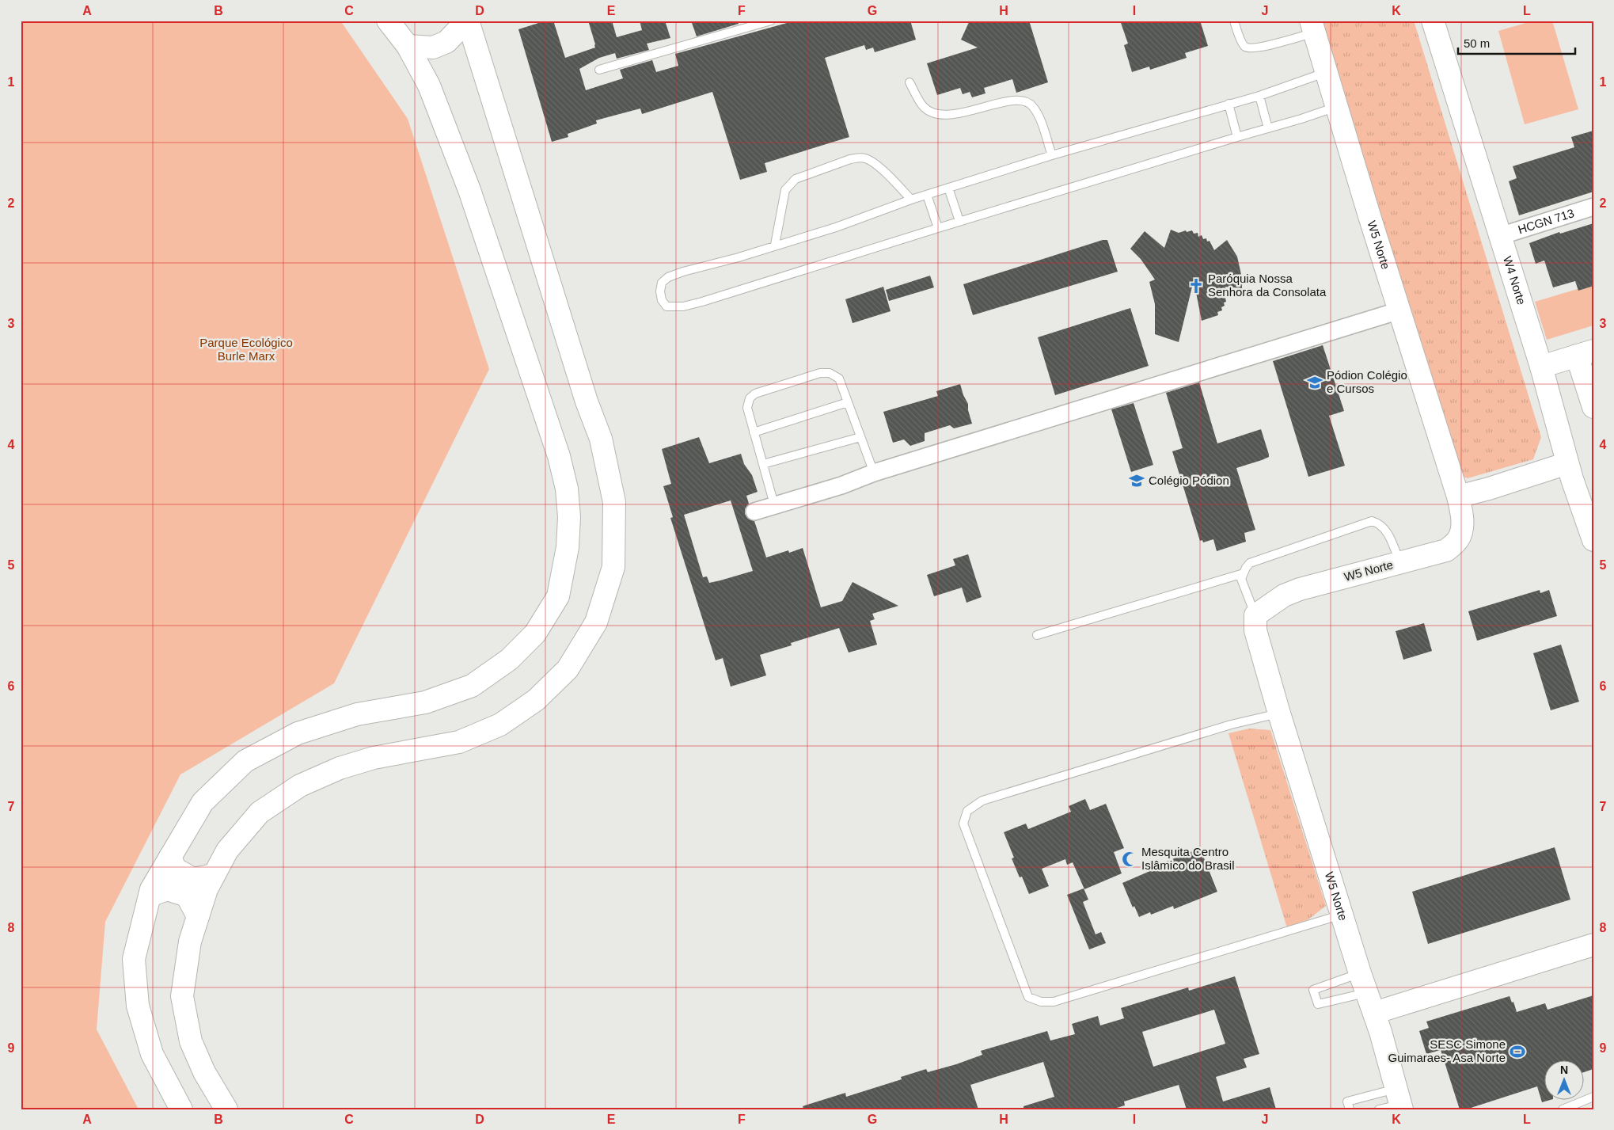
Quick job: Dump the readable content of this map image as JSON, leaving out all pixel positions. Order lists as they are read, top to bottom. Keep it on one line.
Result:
{"streets":{"street":["HCGN 713","W5 Norte","W4 Norte"]},"crossings":[["HCGN 713","W4 Norte"]],"parks":["Parque Ecológico Burle Marx"],"places":{"church":["Paróquia Nossa Senhora da Consolata"],"school or university":["Pódion Colégio e Cursos","Colégio Pódion"],"mosque":["Mesquita Centro Islâmico do Brasil"],"sports":["SESC Simone Guimaraes- Asa Norte"]},"scale_bar":"50 m","north":"top","grid":{"columns":["A","B","C","D","E","F","G","H","I","J","K","L"],"rows":["1","2","3","4","5","6","7","8","9"]}}
